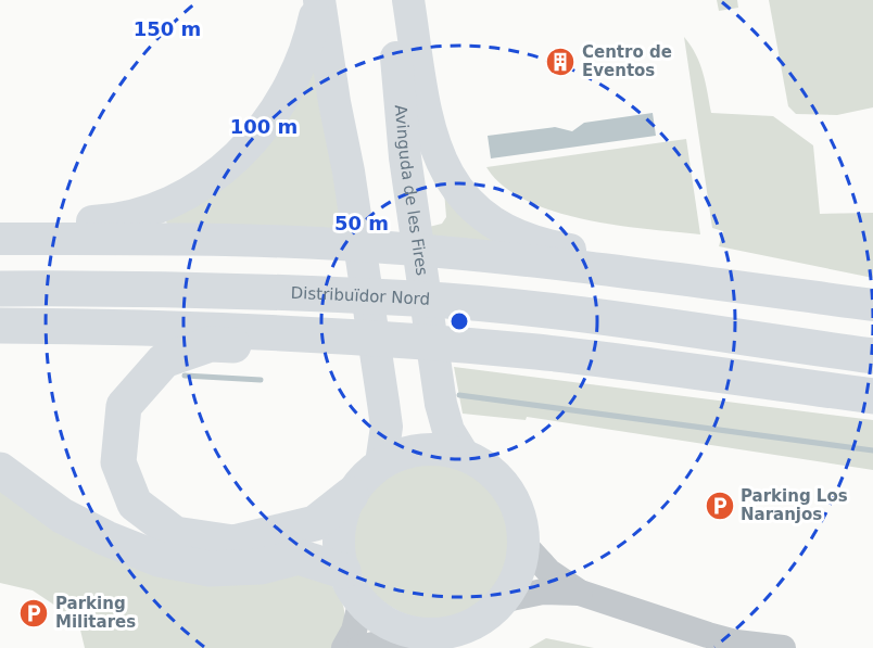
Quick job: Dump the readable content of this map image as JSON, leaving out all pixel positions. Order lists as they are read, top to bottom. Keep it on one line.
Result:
{"streets":{"highway":["Distribuïdor Nord"],"main road":["Avinguda de les Fires"]},"places":{"building":["Centro de Eventos"],"parking":["Parking Los Naranjos","Parking Militares"]},"rings":["150 m","100 m","50 m"]}
